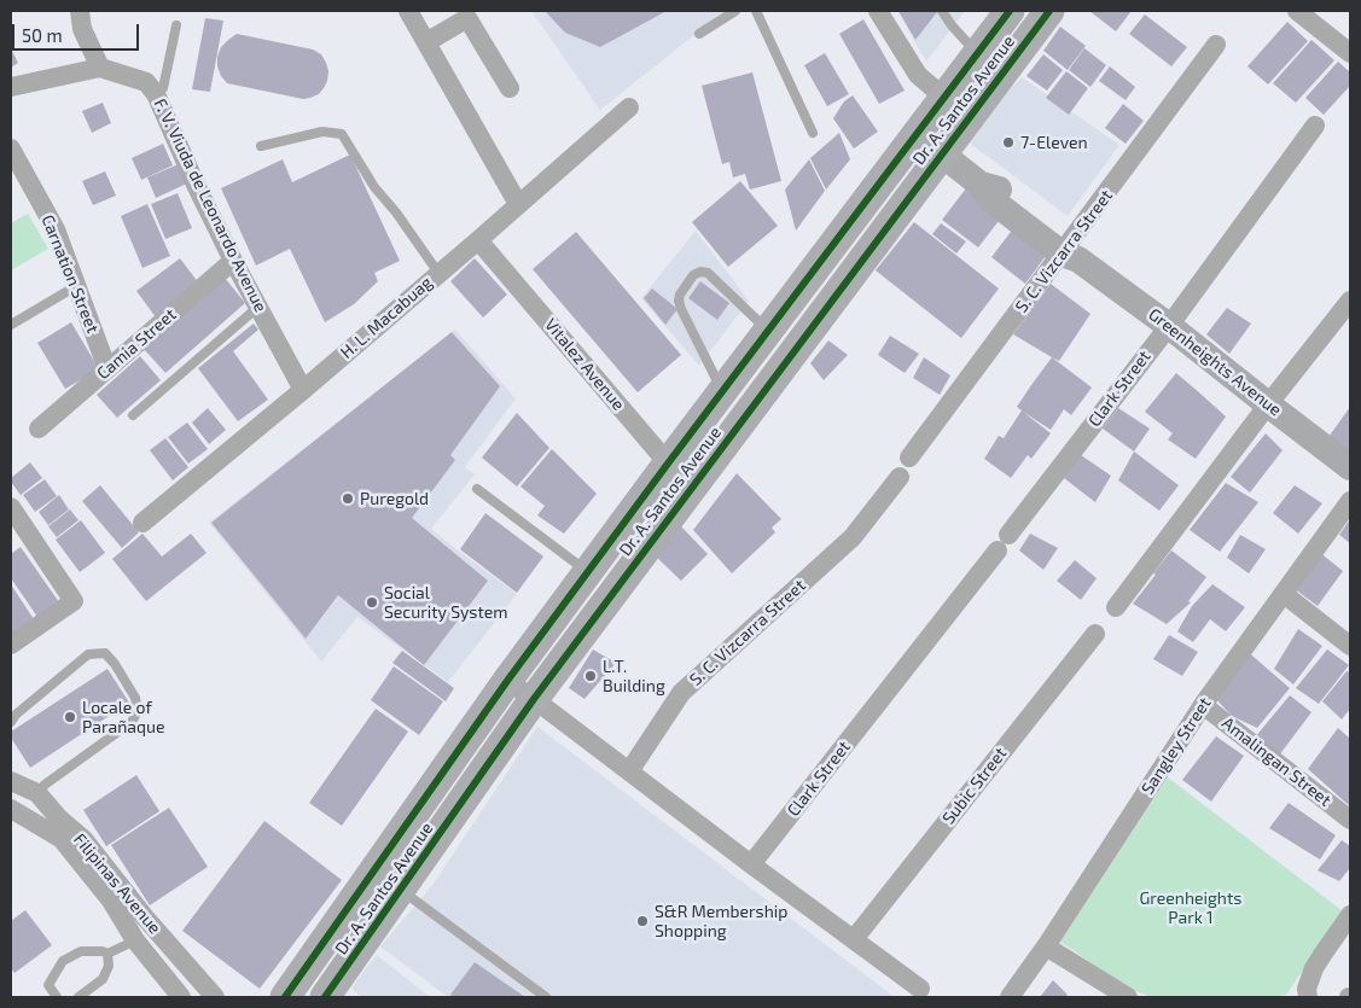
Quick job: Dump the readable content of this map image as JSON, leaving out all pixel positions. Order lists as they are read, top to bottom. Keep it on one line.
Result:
{"streets":{"main road":["Dr. A. Santos Avenue"],"street":["F. V. Viuda de Leonardo Avenue","S. C. Vizcarra Street","Carnation Street","H. L. Macabuag","Camia Street","Greenheights Avenue","Vitalez Avenue","Clark Street","Sangley Street","Amalingan Street","Subic Street","Filipinas Avenue"]},"crossings":[["Dr. A. Santos Avenue","Greenheights Avenue"],["Dr. A. Santos Avenue","Vitalez Avenue"],["F. V. Viuda de Leonardo Avenue","H. L. Macabuag"],["F. V. Viuda de Leonardo Avenue","Camia Street"],["S. C. Vizcarra Street","Greenheights Avenue"],["Carnation Street","Camia Street"],["H. L. Macabuag","Vitalez Avenue"],["Greenheights Avenue","Clark Street"],["Sangley Street","Amalingan Street"]],"parks":["Greenheights Park 1"],"places":["7-Eleven","Puregold","Social Security System","L.T. Building","Locale of Parañaque","S&R Membership Shopping"],"scale_bar":"50 m"}
